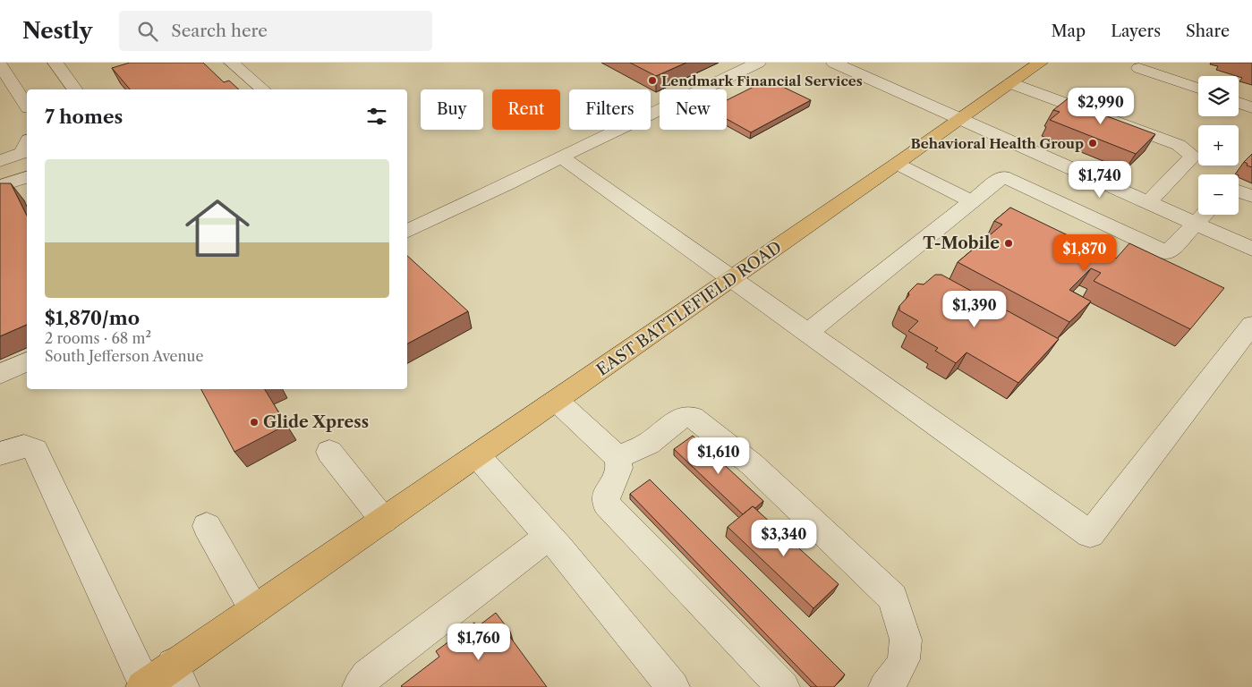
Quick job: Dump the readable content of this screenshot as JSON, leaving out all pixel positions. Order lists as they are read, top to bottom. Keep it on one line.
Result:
{"streets":{"main road":["EAST BATTLEFIELD ROAD"]},"places":["Lendmark Financial Services","Behavioral Health Group","T-Mobile","Glide Xpress"],"page":{"header":"Nestly","search":"Search here","nav":["Map","Layers","Share"],"map_buttons":["+","−"],"price":["$2,990","$1,740","$1,870","$1,390","$1,610","$3,340","$1,760"],"chip":["Buy","Rent","Filters","New"],"heading":"7 homes","list":[{"name":"$1,870/mo","note":"2 rooms · 68 m² · South Jefferson Avenue"}]}}
